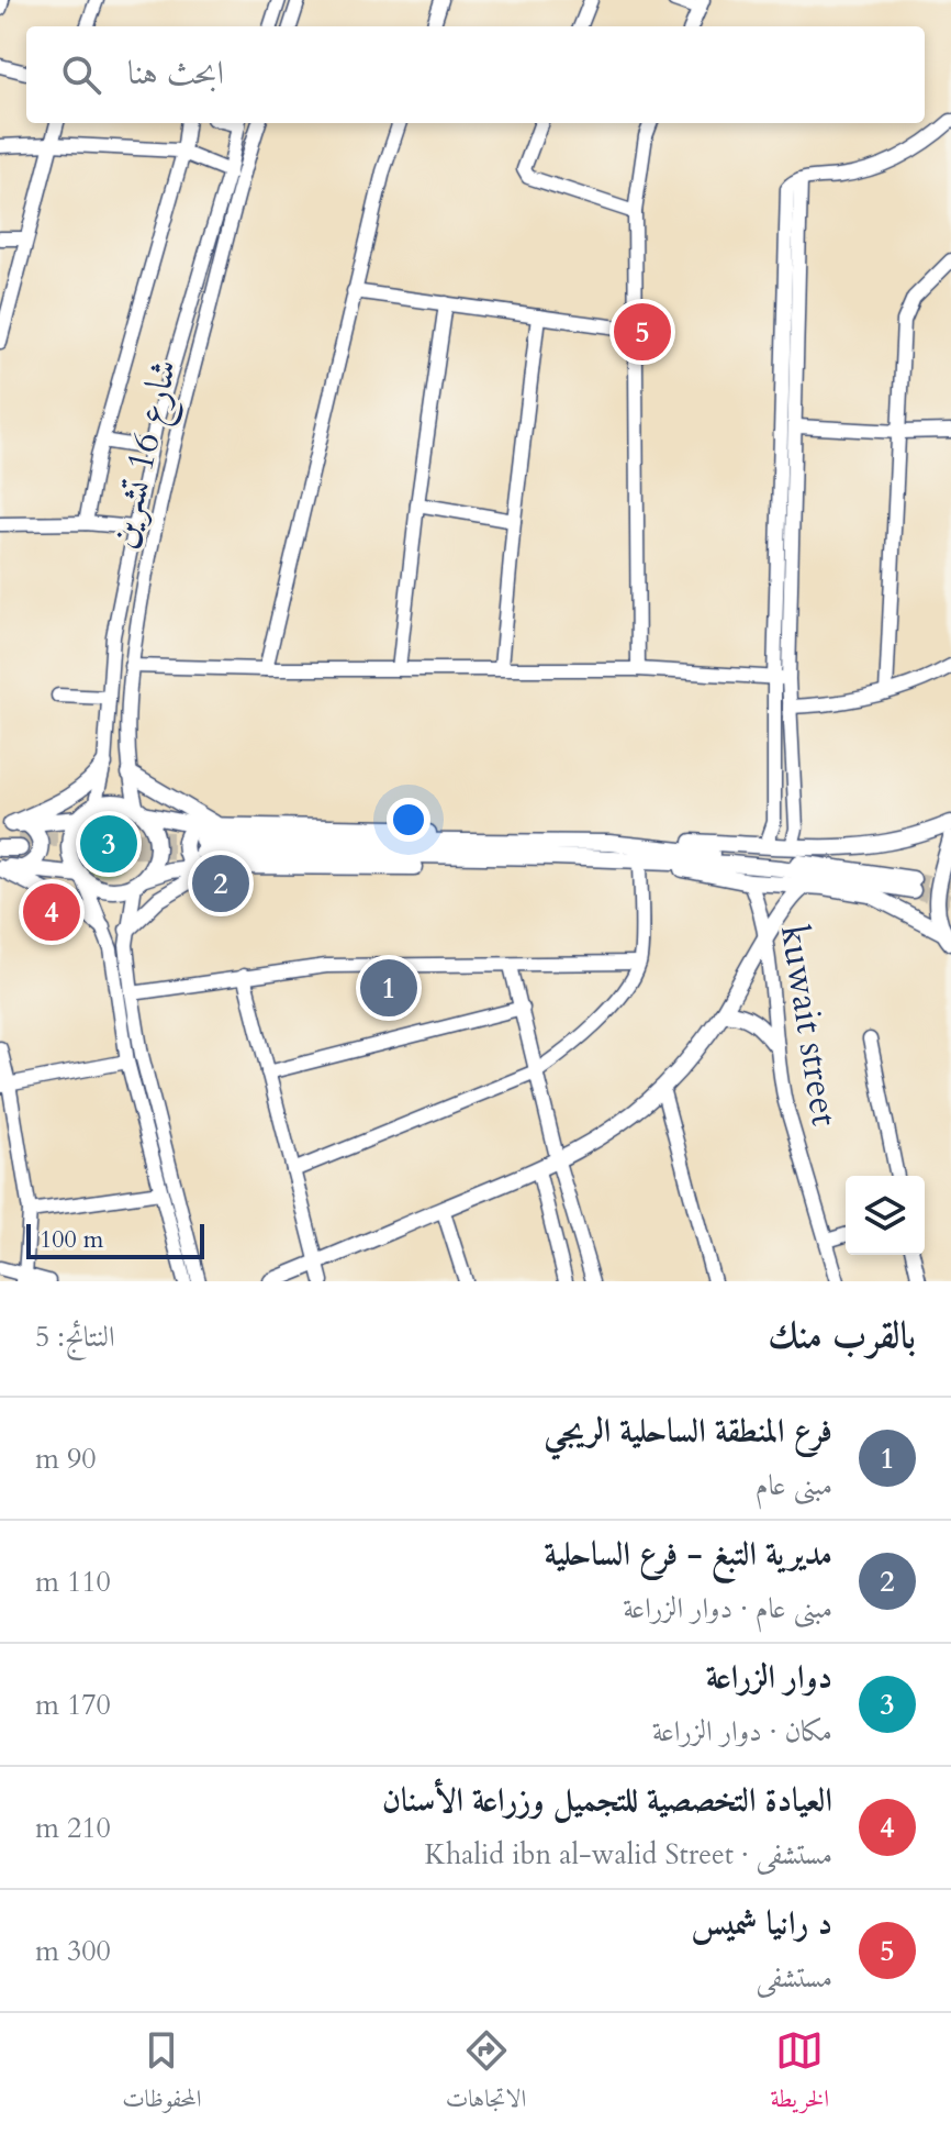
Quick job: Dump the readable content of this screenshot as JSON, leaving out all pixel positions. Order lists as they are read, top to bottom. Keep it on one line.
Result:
{"streets":{"street":["شارع 16 تشرين","kuwait street"]},"scale_bar":"100 m","page":{"search":"ابحث هنا","pins":["5","3","2","4","1"],"scale":"100 m","heading":["بالقرب منك","النتائج: 5"],"list":[{"mark":"1","name":"فرع المنطقة الساحلية الريجي","note":"مبنى عام","value":"90 m"},{"mark":"2","name":"مديرية التبغ - فرع الساحلية","note":"مبنى عام · دوار الزراعة","value":"110 m"},{"mark":"3","name":"دوار الزراعة","note":"مكان · دوار الزراعة","value":"170 m"},{"mark":"4","name":"العيادة التخصصية للتجميل وزراعة الأسنان","note":"مستشفى · Khalid ibn al-walid Street","value":"210 m"},{"mark":"5","name":"د رانيا شميس","note":"مستشفى","value":"300 m"}],"nav":["الخريطة","الاتجاهات","المحفوظات"]}}
